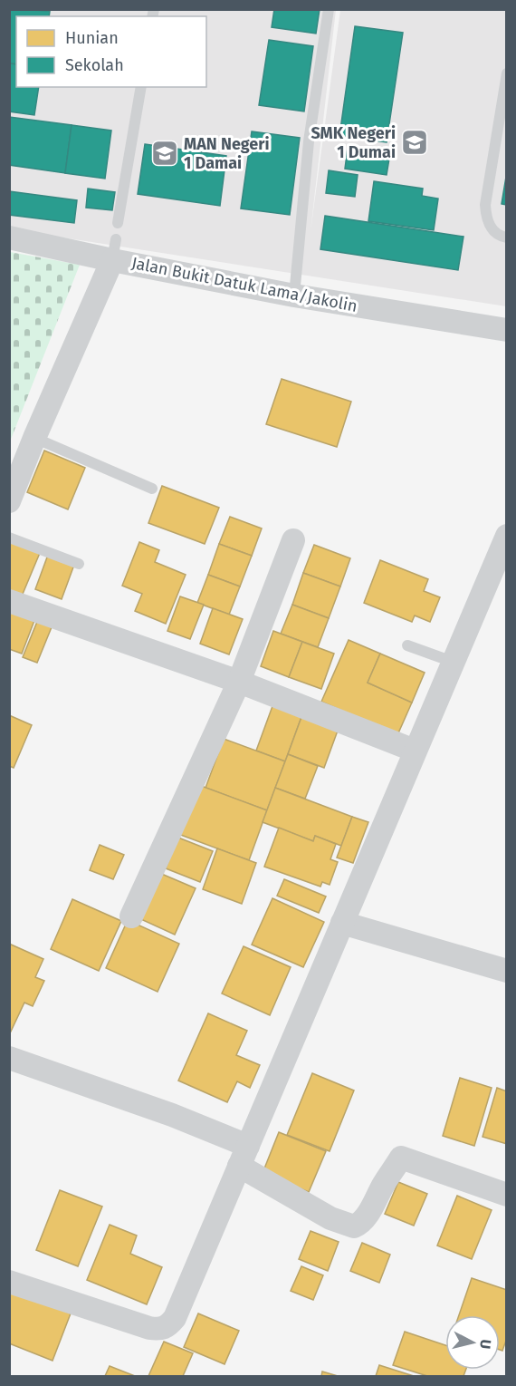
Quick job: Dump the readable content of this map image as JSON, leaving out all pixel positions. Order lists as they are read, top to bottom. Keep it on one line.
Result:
{"streets":{"street":["Jalan Bukit Datuk Lama/Jakolin"]},"places":{"school or university":["SMK Negeri 1 Dumai","MAN Negeri 1 Damai"]},"legend":["Hunian","Sekolah"],"north":"right"}
